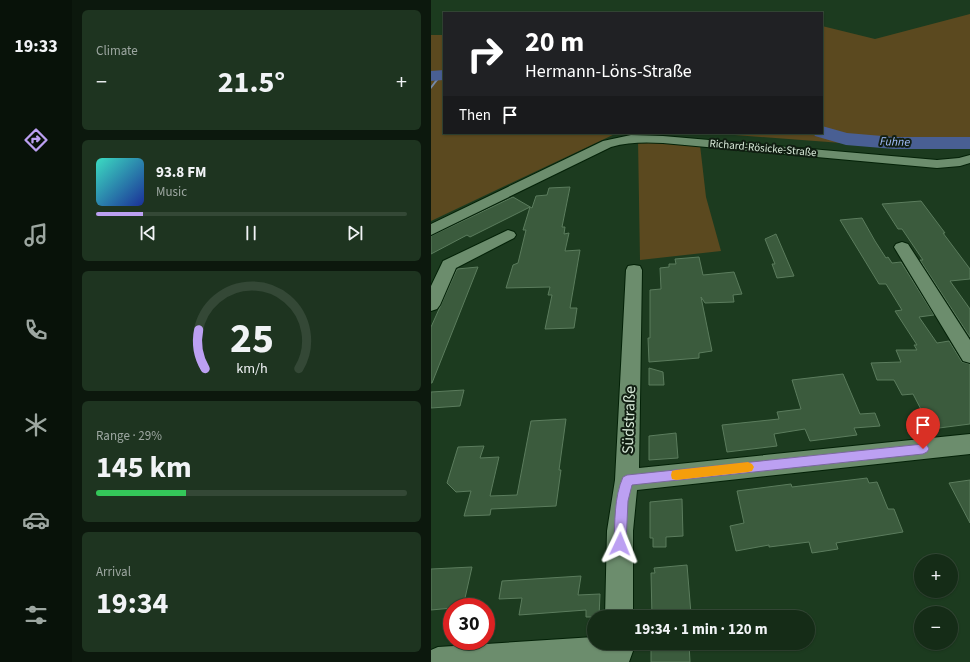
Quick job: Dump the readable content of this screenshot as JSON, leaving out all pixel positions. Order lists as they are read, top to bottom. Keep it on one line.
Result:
{"streets":{"street":["Richard-Rösicke-Straße","Südstraße"]},"water":["Fuhne"],"page":{"tabs":"19:33","tile":["Climate",["Range · 29%","145 km"],["Arrival","19:34"]],"turn":["20 m","Hermann-Löns-Straße"],"heat":["−","21.5°","+"],"then":"Then","song":["93.8 FM","Music"],"map_buttons":["+","−"],"limit":"30","trip":"19:34 · 1 min · 120 m","gauge":["25","km/h"]}}
